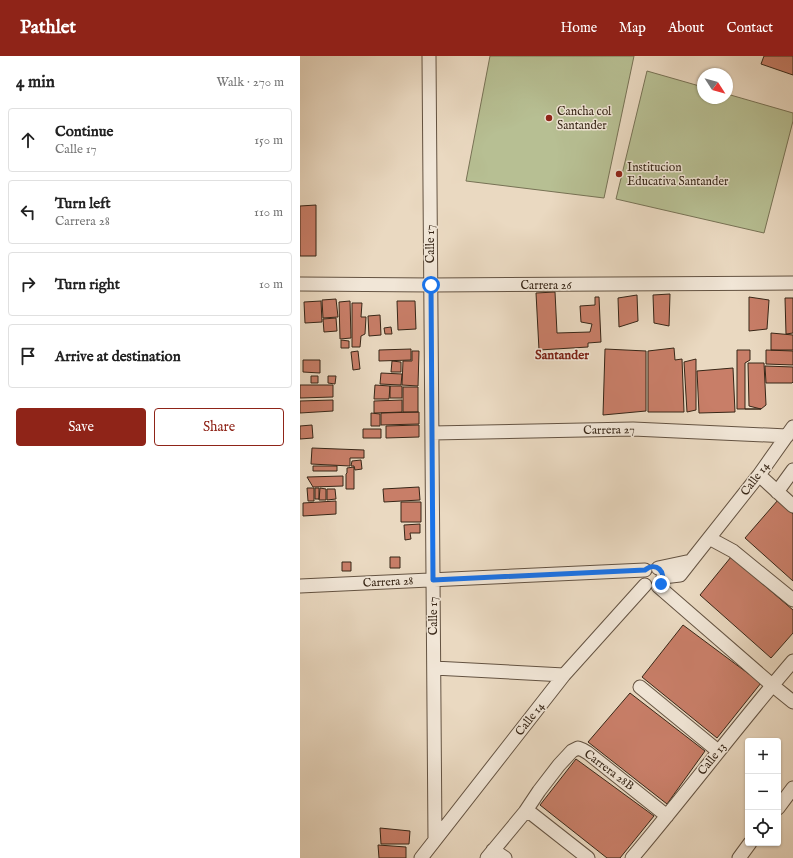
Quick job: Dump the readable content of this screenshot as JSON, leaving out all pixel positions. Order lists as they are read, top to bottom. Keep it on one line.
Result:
{"streets":{"street":["Calle 17","Carrera 26","Carrera 27","Calle 14","Carrera 28","Calle 13","Carrera 28B"]},"crossings":[["Calle 17","Carrera 26"],["Calle 17","Carrera 27"],["Calle 17","Calle 14"],["Calle 17","Carrera 28"],["Carrera 27","Calle 14"],["Calle 14","Carrera 28"],["Calle 13","Carrera 28B"]],"districts":["Santander"],"places":["Cancha col Santander","Institucion Educativa Santander"],"north":"bottom right","page":{"header":"Pathlet","nav":["Home","Map","About","Contact"],"heading":["4 min","Walk · 270 m"],"list":[["Continue","Calle 17","150 m"],["Turn left","Carrera 28","110 m"],["Turn right","10 m"],"Arrive at destination"],"buttons":["Save","Share"],"map_buttons":["+","−"]}}
